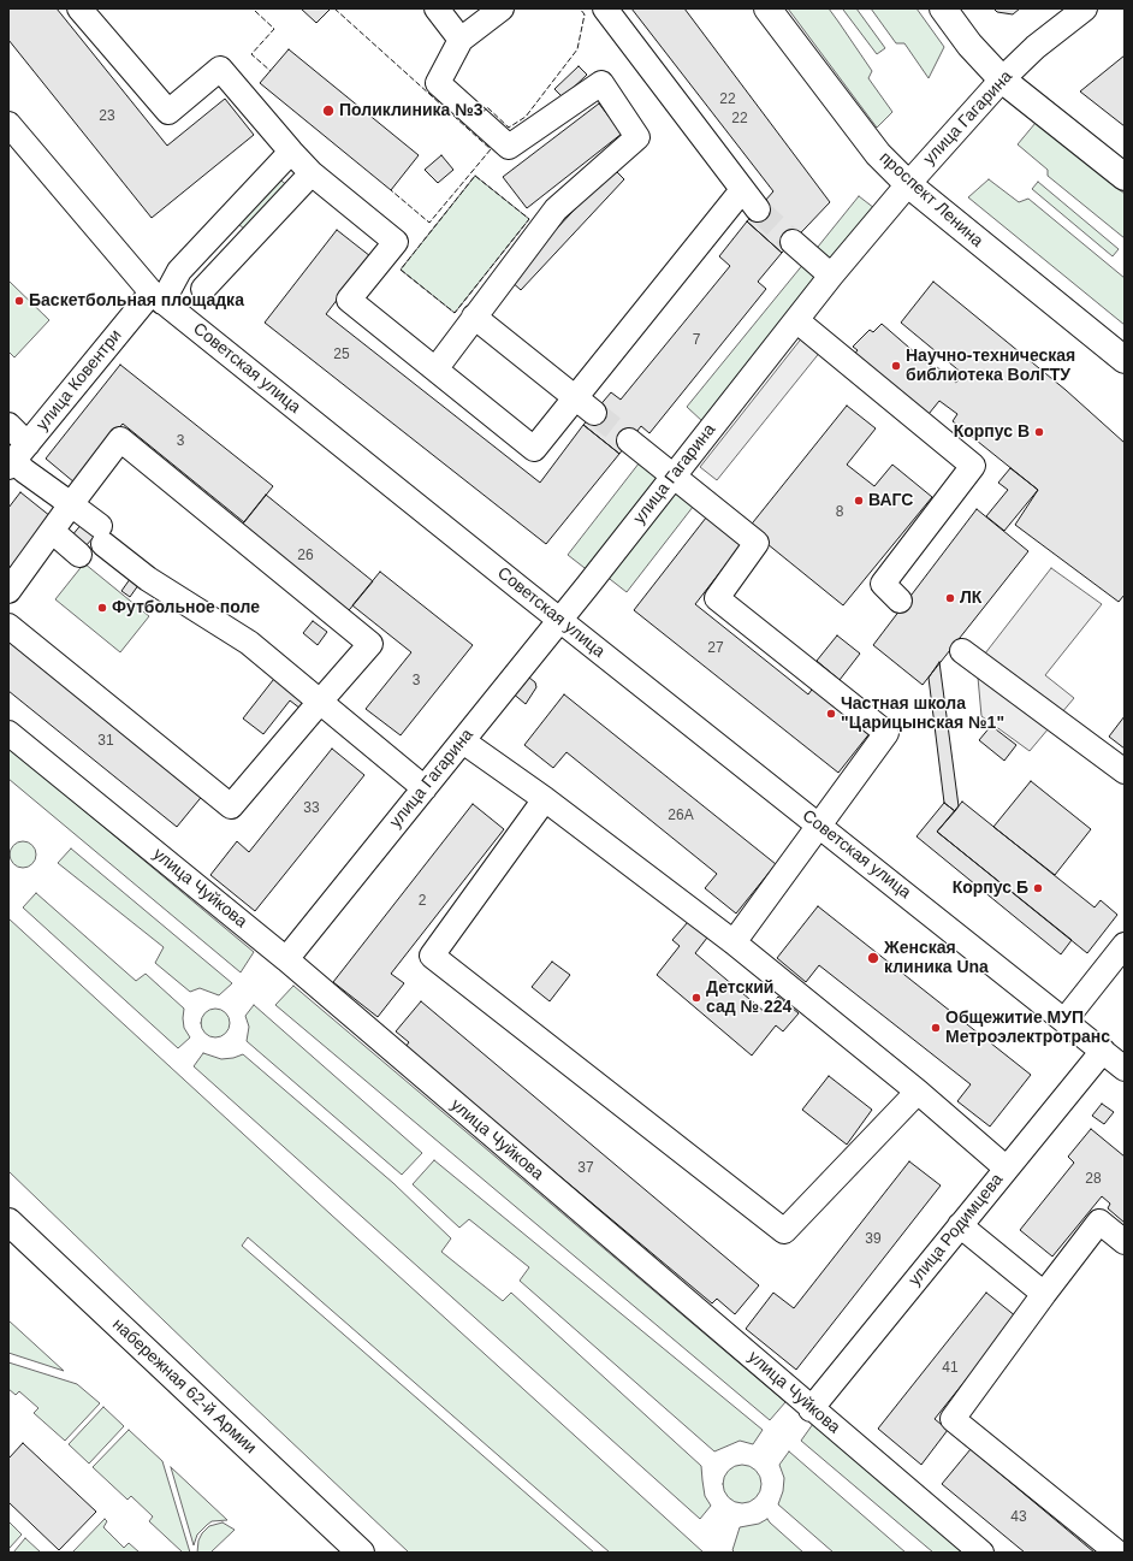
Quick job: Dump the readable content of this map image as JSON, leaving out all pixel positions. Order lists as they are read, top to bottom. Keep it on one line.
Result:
{"streets":{"main road":["проспект Ленина","набережная 62-й Армии"],"street":["улица Гагарина","Советская улица","улица Ковентри","улица Чуйкова","улица Родимцева"]},"crossings":[["улица Гагарина","проспект Ленина"],["улица Гагарина","Советская улица"],["улица Гагарина","улица Чуйкова"],["Советская улица","улица Ковентри"],["Советская улица","улица Родимцева"],["улица Чуйкова","улица Родимцева"]],"places":["Поликлиника №3","Баскетбольная площадка","Научно-техническая библиотека ВолГТУ","Корпус В","ВАГС","ЛК","Футбольное поле","Частная школа \"Царицынская №1\"","Корпус Б","Женская клиника Una","Детский сад № 224","Общежитие МУП Метроэлектротранс"],"house_numbers":["22","23","22","7","25","3","8","26","27","3","31","33","26А","2","37","28","39","41","43"]}
